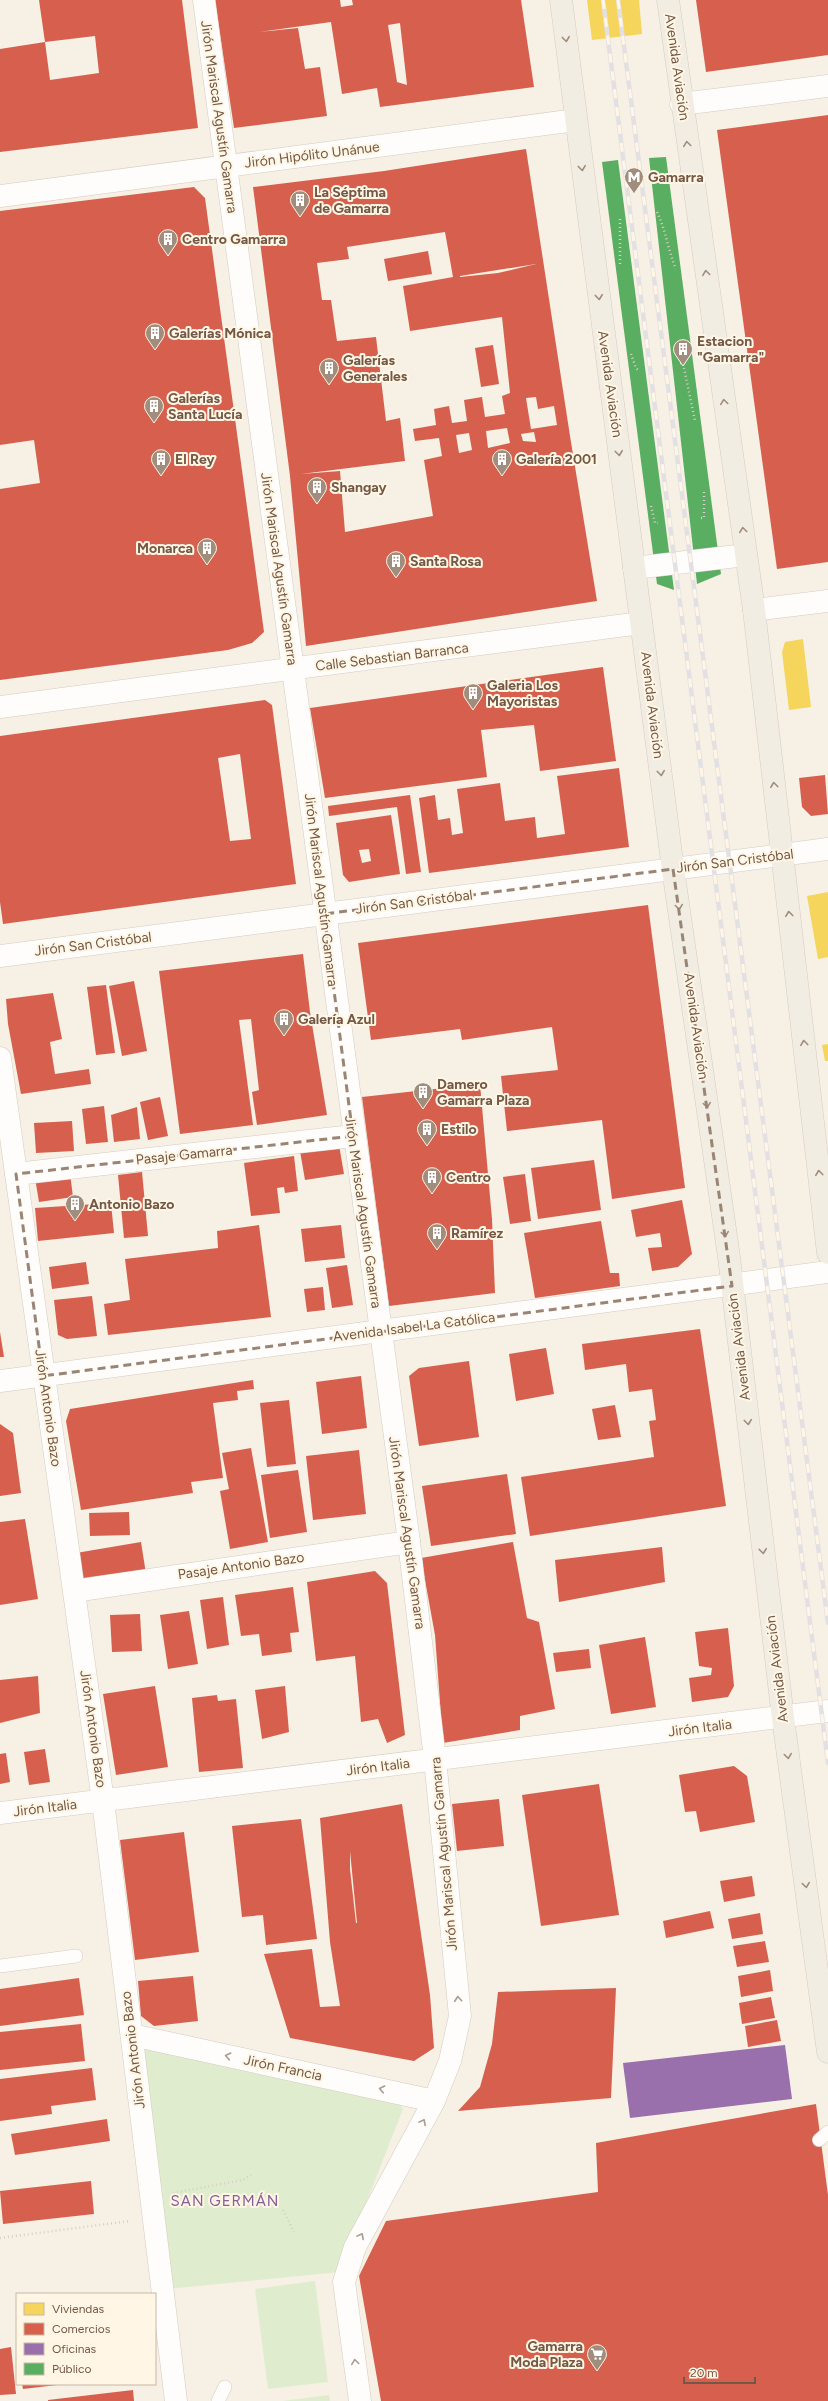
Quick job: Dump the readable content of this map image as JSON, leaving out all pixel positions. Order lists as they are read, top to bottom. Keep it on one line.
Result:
{"streets":{"main road":["Avenida Aviación"],"street":["Jirón Mariscal Agustín Gamarra","Jirón Hipólito Unánue","Calle Sebastian Barranca","Jirón San Cristóbal","Pasaje Gamarra","Avenida Isabel La Católica","Jirón Antonio Bazo","Pasaje Antonio Bazo","Jirón Italia","Jirón Francia"]},"crossings":[["Avenida Aviación","Jirón Hipólito Unánue"],["Avenida Aviación","Calle Sebastian Barranca"],["Avenida Aviación","Jirón San Cristóbal"],["Avenida Aviación","Avenida Isabel La Católica"],["Avenida Aviación","Jirón Italia"],["Jirón Mariscal Agustín Gamarra","Jirón Hipólito Unánue"],["Jirón Mariscal Agustín Gamarra","Calle Sebastian Barranca"],["Jirón Mariscal Agustín Gamarra","Jirón San Cristóbal"],["Jirón Mariscal Agustín Gamarra","Pasaje Gamarra"],["Jirón Mariscal Agustín Gamarra","Avenida Isabel La Católica"],["Jirón Mariscal Agustín Gamarra","Pasaje Antonio Bazo"],["Jirón Mariscal Agustín Gamarra","Jirón Italia"],["Jirón Mariscal Agustín Gamarra","Jirón Francia"],["Pasaje Gamarra","Jirón Antonio Bazo"],["Avenida Isabel La Católica","Jirón Antonio Bazo"],["Jirón Antonio Bazo","Pasaje Antonio Bazo"],["Jirón Antonio Bazo","Jirón Italia"],["Jirón Antonio Bazo","Jirón Francia"]],"one_way":["Jirón Francia"],"districts":["SAN GERMÁN"],"places":{"metro station":["Gamarra"],"building":["La Séptima de Gamarra","Centro Gamarra","Galerías Mónica","Estacion \"Gamarra\"","Galerías Generales","Galerías Santa Lucía","El Rey","Galería 2001","Shangay","Monarca","Santa Rosa","Galeria Los Mayoristas","Galería Azul","Damero Gamarra Plaza","Estilo","Centro","Antonio Bazo","Ramírez"],"supermarket":["Gamarra Moda Plaza"]},"legend":["Viviendas","Comercios","Oficinas","Público"],"scale_bar":"20 m"}
